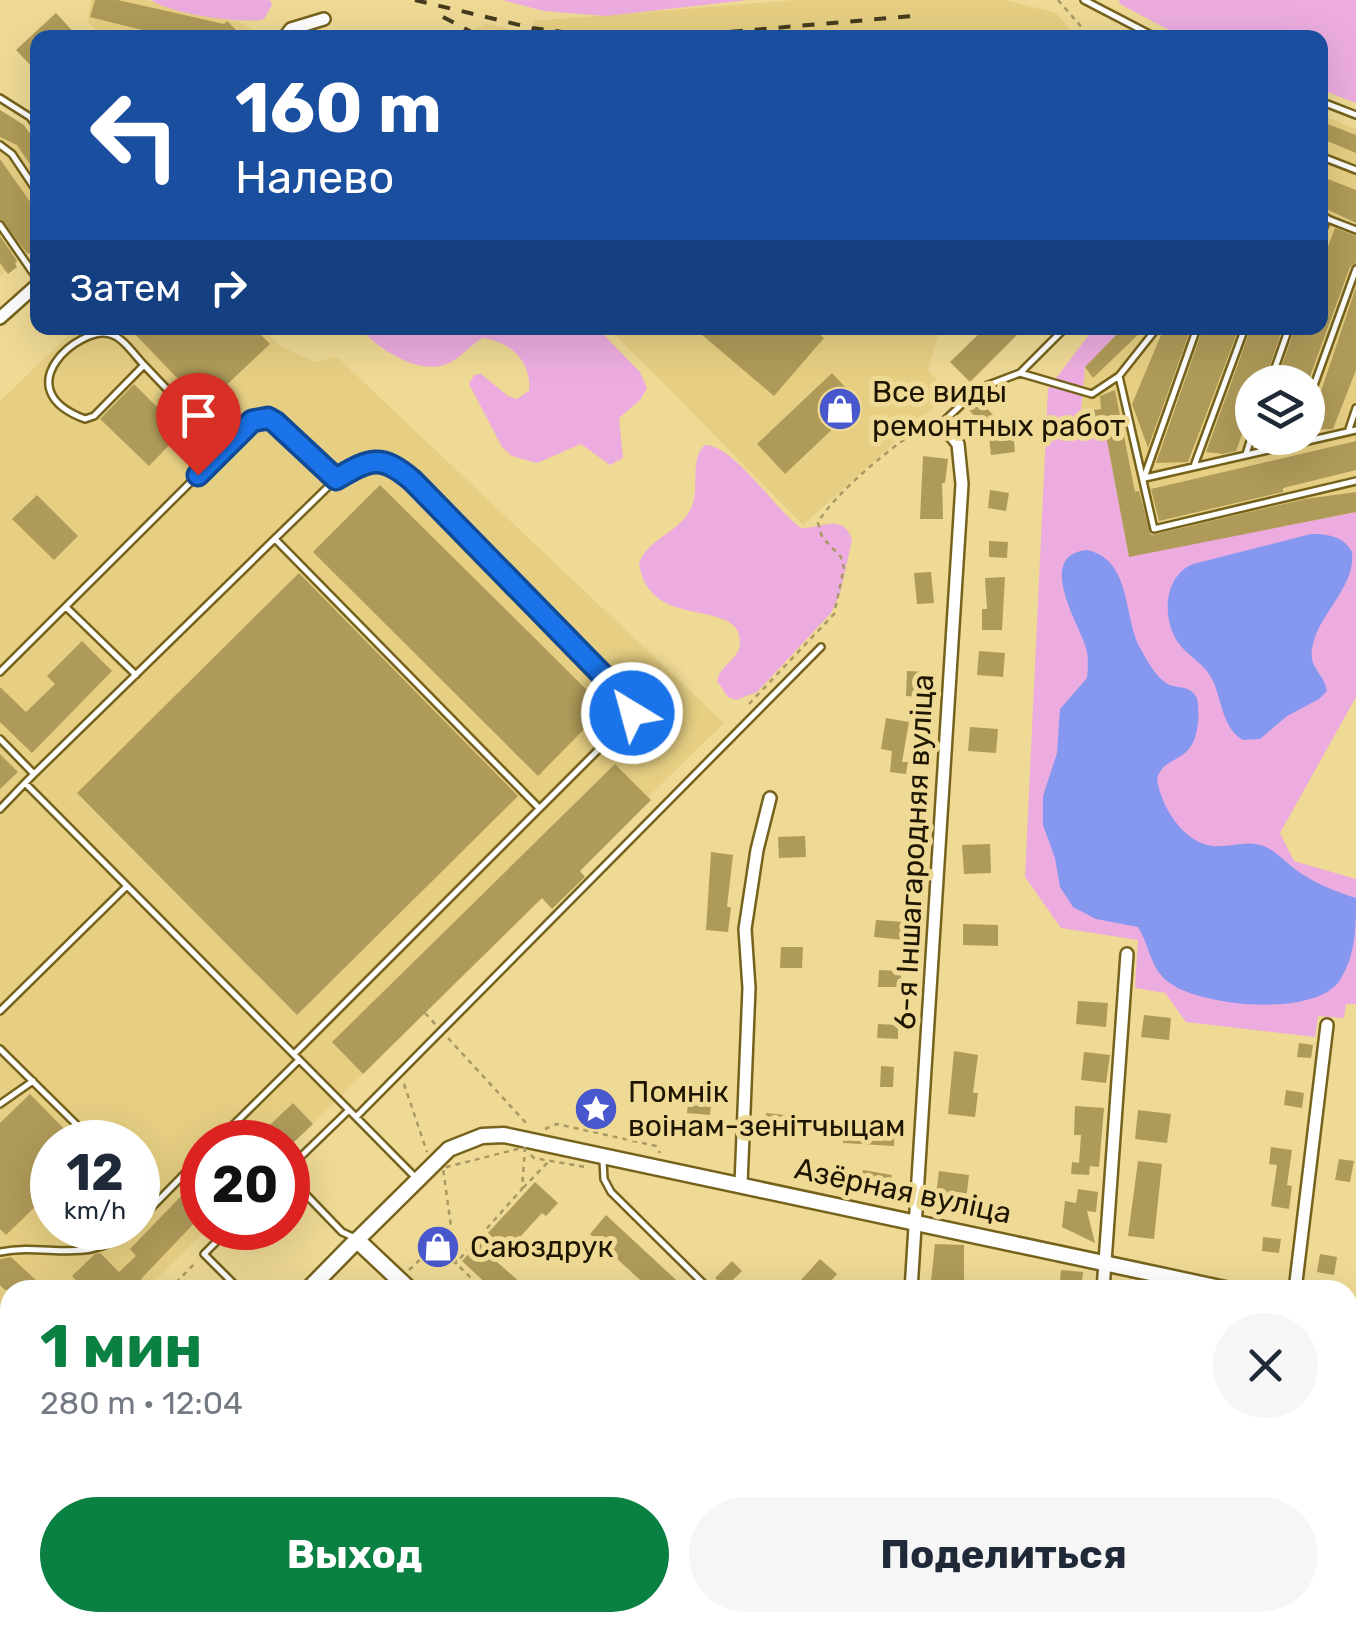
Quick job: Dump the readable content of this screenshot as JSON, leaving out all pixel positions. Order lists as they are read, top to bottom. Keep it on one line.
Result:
{"streets":{"street":["6-я Іншагародняя вуліца","Азёрная вуліца"]},"crossings":[["6-я Іншагародняя вуліца","Азёрная вуліца"]],"places":{"shop":["Все виды ремонтных работ","Саюздрук"],"place":["Помнік воінам-зенітчыцам"]},"page":{"turn":["160 m","Налево"],"then":"Затем","speed":"12 km/h","limit":"20","heading":["1 мин","280 m · 12:04"],"buttons":["Выход","Поделиться"]}}
